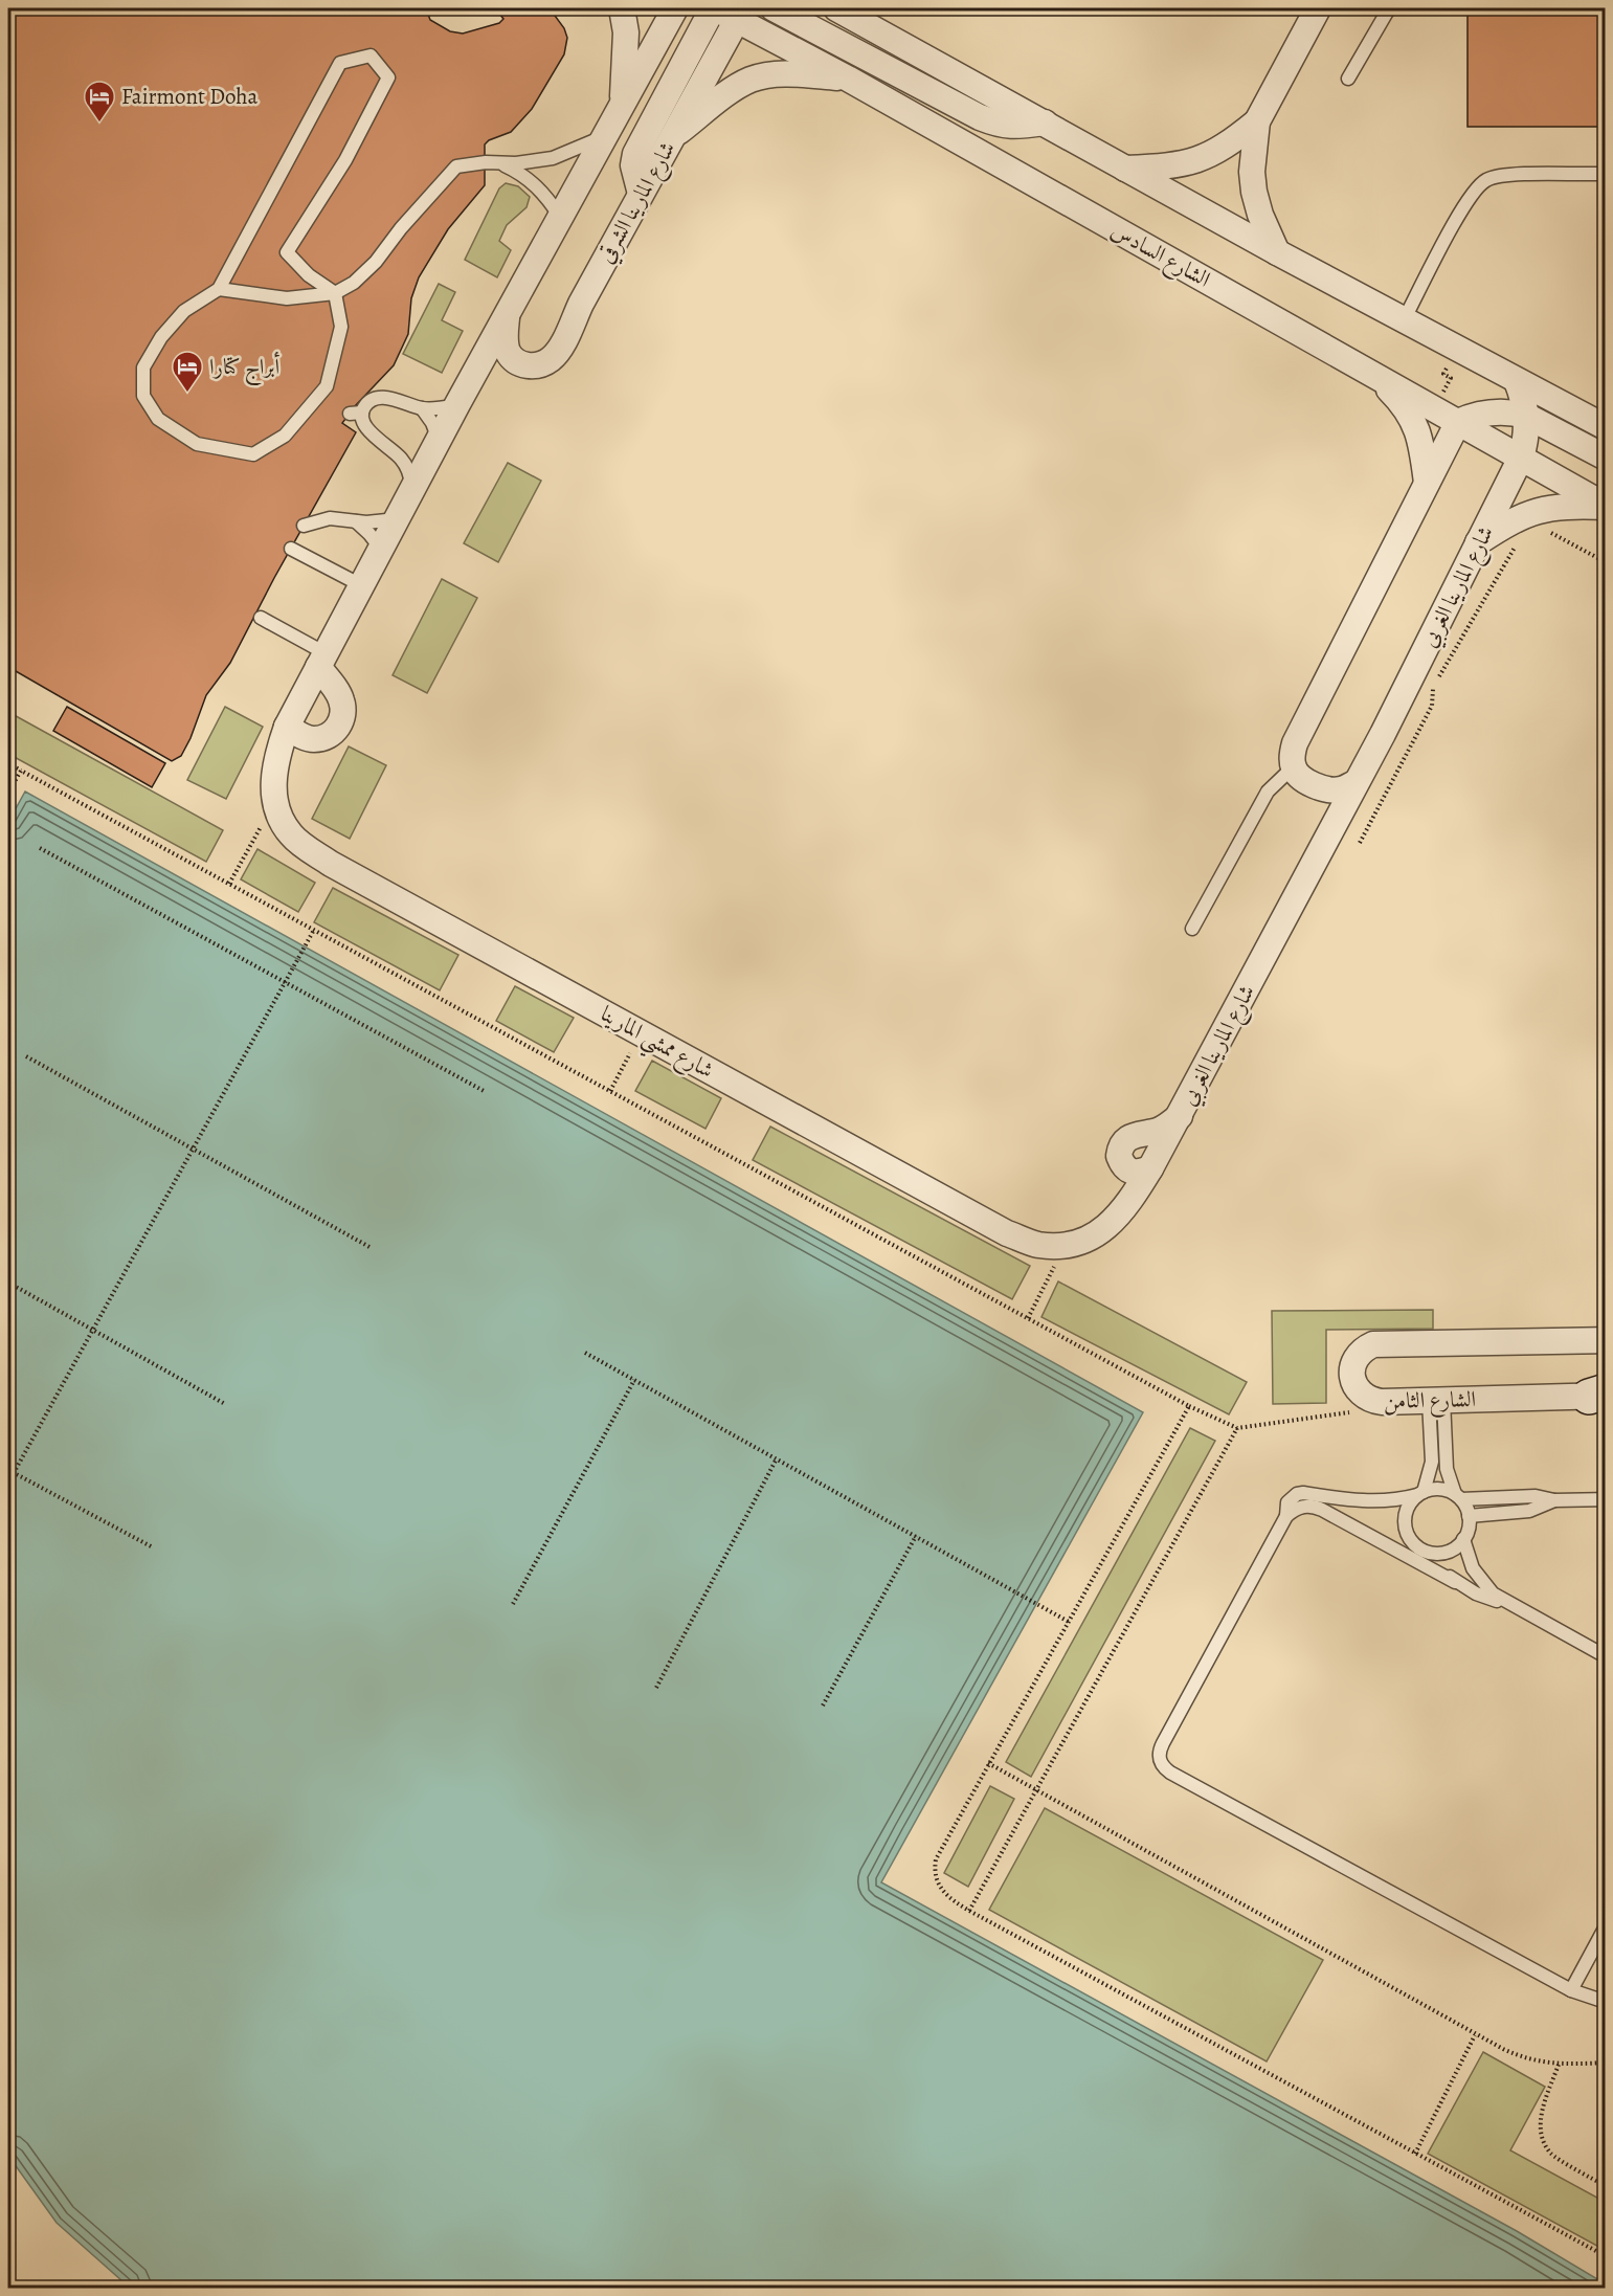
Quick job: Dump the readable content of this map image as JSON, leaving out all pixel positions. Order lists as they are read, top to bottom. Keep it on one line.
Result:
{"streets":{"street":["شارع المارينا الشرقي","الشارع السادس","شارع المارينا الغربي","شارع ممشي المارينا","الشارع الثامن"]},"crossings":[["شارع المارينا الشرقي","الشارع السادس"],["الشارع السادس","شارع المارينا الغربي"],["شارع المارينا الغربي","شارع ممشي المارينا"]],"places":{"hotel":["Fairmont Doha","أبراج كتارا"]}}
